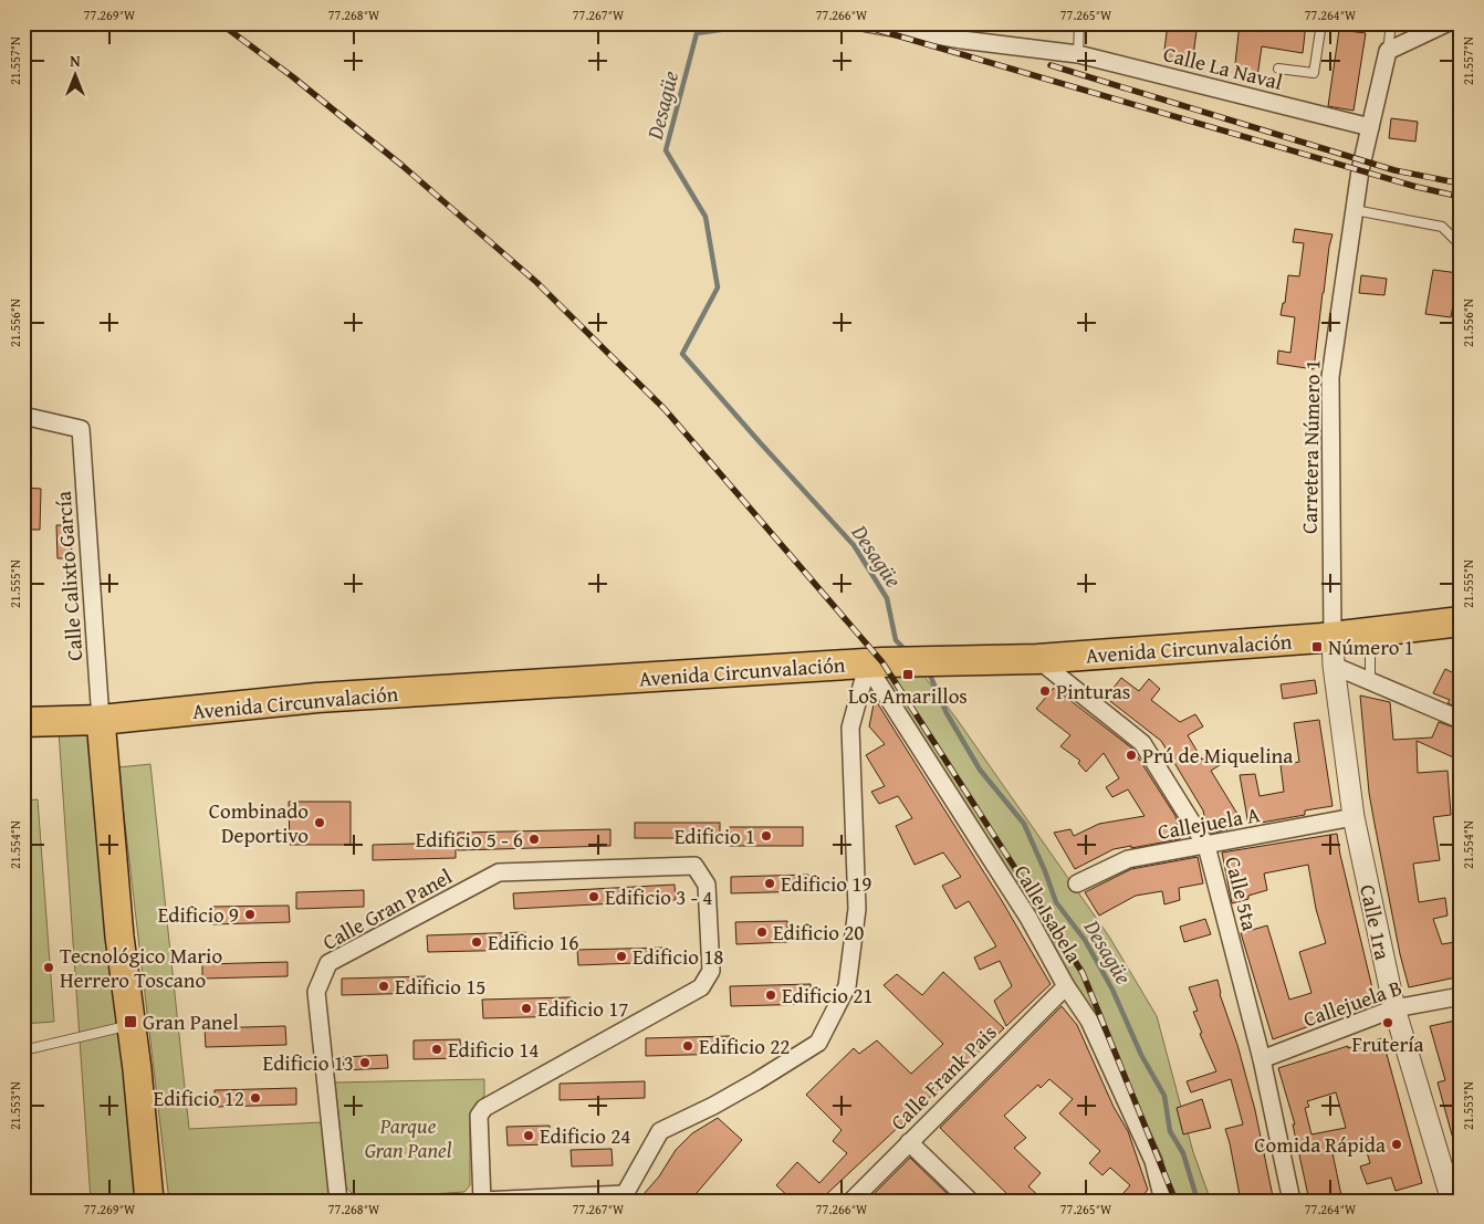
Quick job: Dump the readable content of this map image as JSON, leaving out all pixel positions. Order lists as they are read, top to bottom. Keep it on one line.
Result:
{"streets":{"highway":["Avenida Circunvalación"],"street":["Calle La Naval","Carretera Número 1","Calle Calixto García","Callejuela A","Calle 5ta","Calle Gran Panel","Calle Isabela","Calle 1ra","Callejuela B","Calle Frank Pais"]},"crossings":[["Calle La Naval","Carretera Número 1"],["Carretera Número 1","Avenida Circunvalación"],["Carretera Número 1","Calle 1ra"],["Calle Calixto García","Avenida Circunvalación"],["Avenida Circunvalación","Calle 5ta"],["Avenida Circunvalación","Calle Isabela"],["Avenida Circunvalación","Calle 1ra"],["Callejuela A","Calle 5ta"],["Callejuela A","Calle 1ra"],["Calle 5ta","Callejuela B"],["Calle Isabela","Calle Frank Pais"],["Calle 1ra","Callejuela B"]],"water":["Desagüe"],"parks":["Parque Gran Panel"],"places":{"transit":["Número 1","Los Amarillos","Gran Panel"],"other":["Pinturas","Prú de Miquelina","Combinado Deportivo","Edificio 1","Edificio 5 - 6","Edificio 19","Edificio 3 - 4","Edificio 9","Edificio 20","Edificio 16","Edificio 18","Tecnológico Mario Herrero Toscano","Edificio 15","Edificio 21","Edificio 17","Frutería","Edificio 22","Edificio 14","Edificio 13","Edificio 12","Edificio 24","Comida Rápida"]},"north":"top","coordinates":["77.269°W","77.268°W","77.267°W","77.266°W","77.265°W","77.264°W","21.557°N","21.556°N","21.555°N","21.554°N","21.553°N"]}
